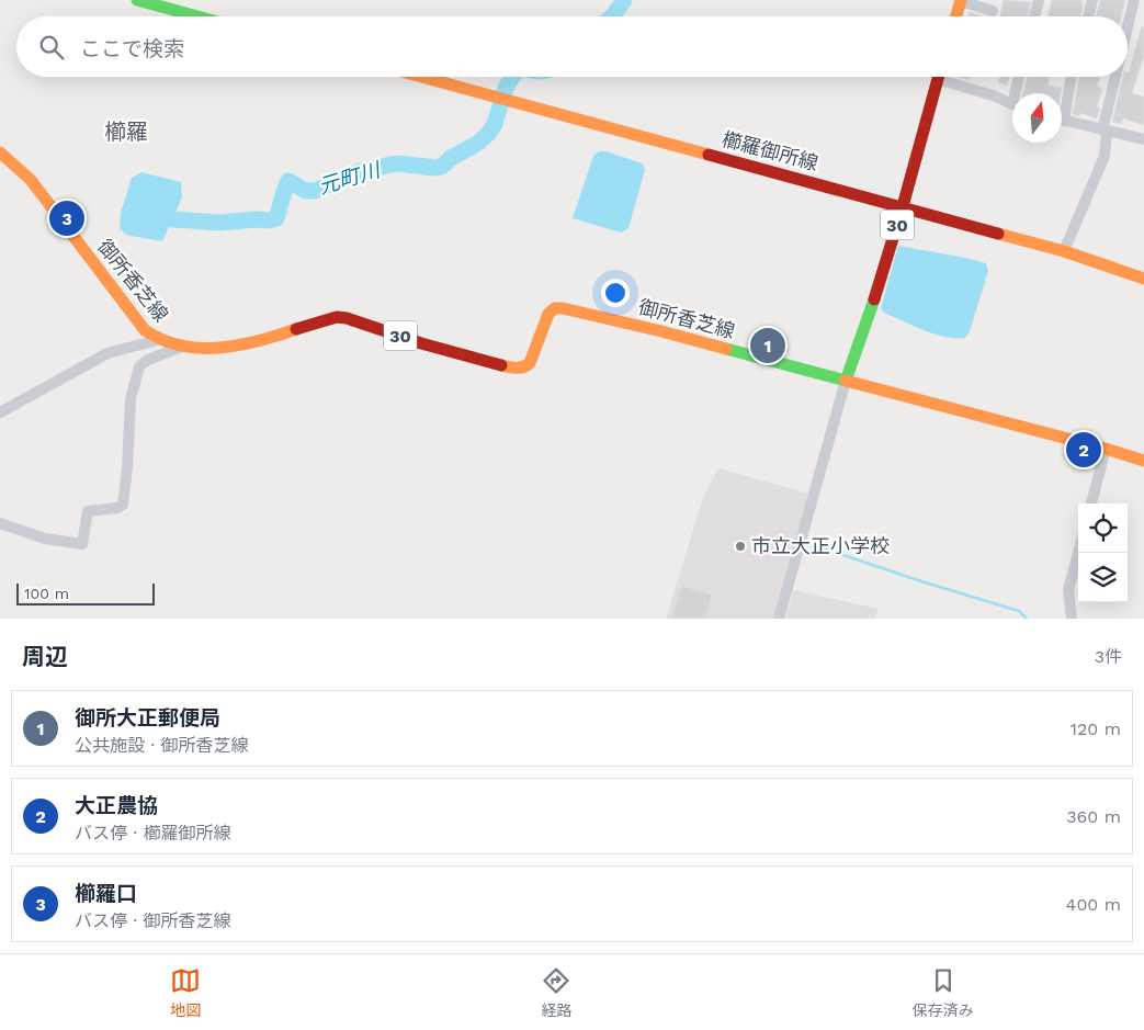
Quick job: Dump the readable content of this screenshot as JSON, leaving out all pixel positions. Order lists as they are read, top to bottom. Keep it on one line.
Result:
{"streets":{"main road":["櫛羅御所線","30","御所香芝線"]},"crossings":[["櫛羅御所線","30"],["30","御所香芝線"]],"districts":["櫛羅"],"water":["元町川"],"places":["市立大正小学校"],"scale_bar":"100 m","north":"top","page":{"search":"ここで検索","pins":["3","1","2"],"scale":"100 m","heading":["周辺","3件"],"list":[{"mark":"1","name":"御所大正郵便局","note":"公共施設 · 御所香芝線","value":"120 m"},{"mark":"2","name":"大正農協","note":"バス停 · 櫛羅御所線","value":"360 m"},{"mark":"3","name":"櫛羅口","note":"バス停 · 御所香芝線","value":"400 m"}],"nav":["地図","経路","保存済み"]}}
